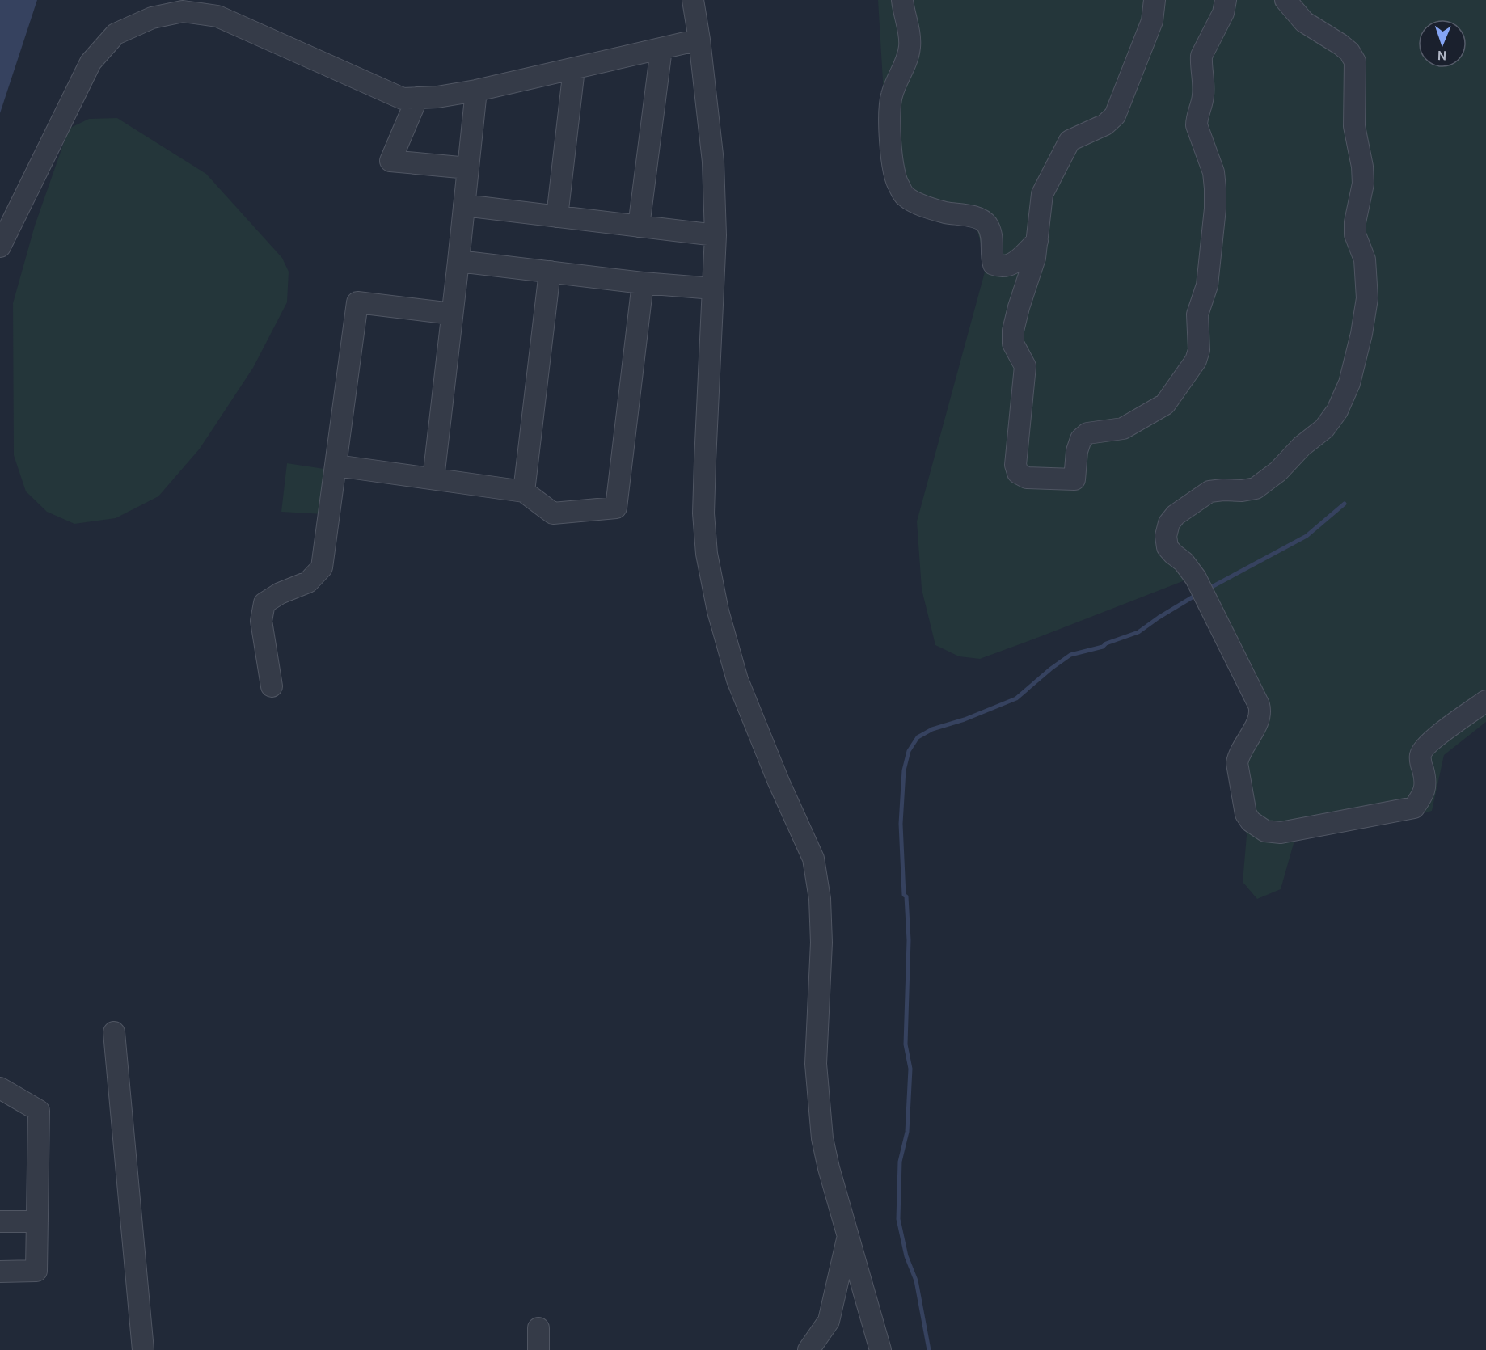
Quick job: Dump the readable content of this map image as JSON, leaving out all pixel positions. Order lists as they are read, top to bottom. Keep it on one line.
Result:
{"north":"bottom"}
